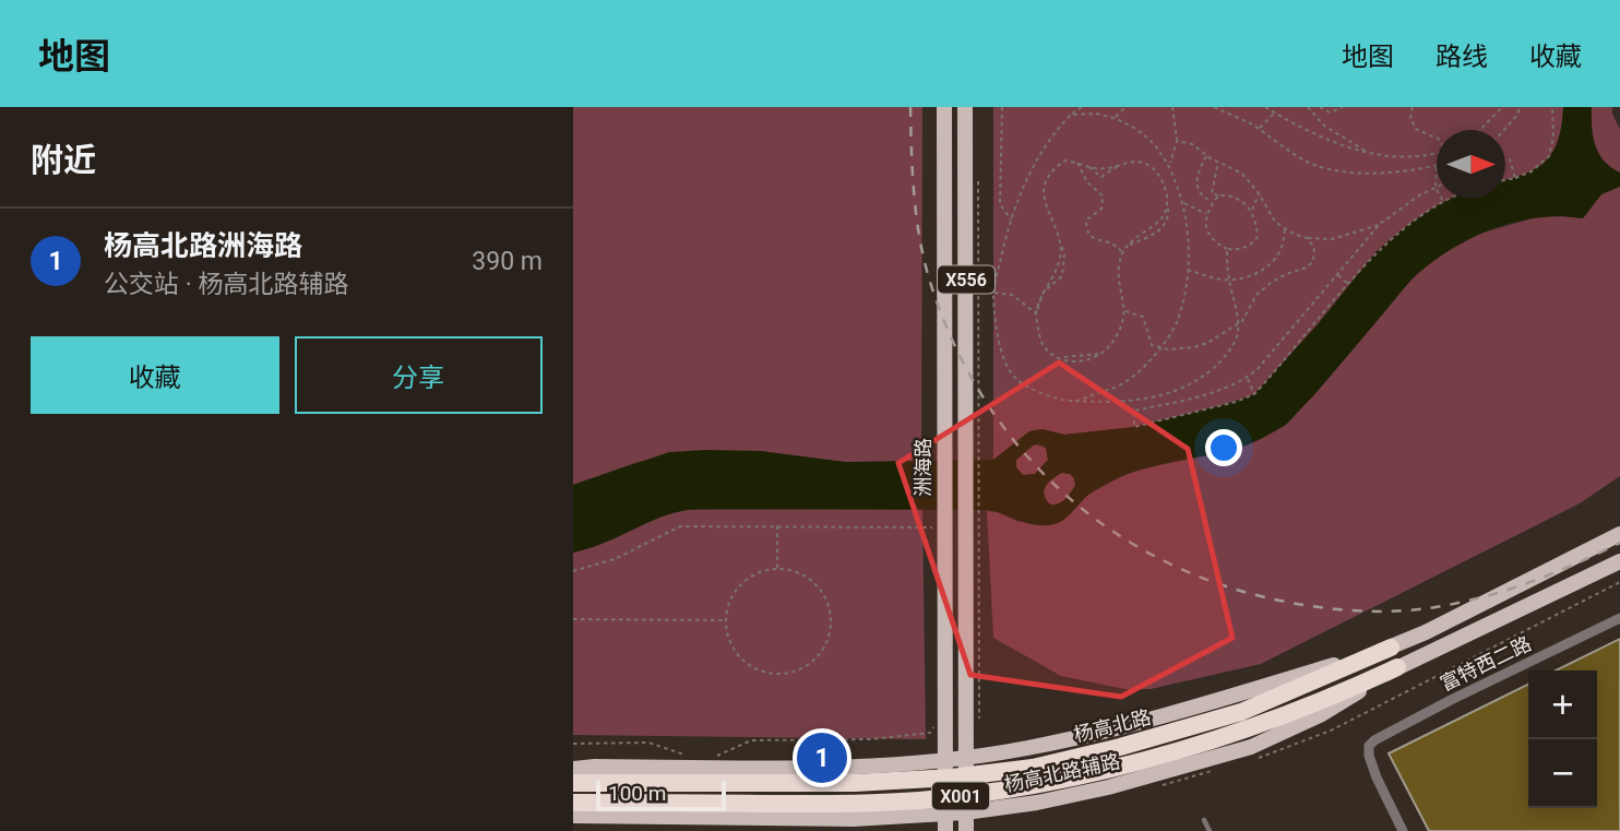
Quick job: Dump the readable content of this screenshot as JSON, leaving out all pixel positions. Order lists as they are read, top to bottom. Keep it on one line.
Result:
{"streets":{"highway":["杨高北路","X001"],"main road":["X556","洲海路","杨高北路辅路"],"street":["富特西二路"]},"crossings":[["X556","杨高北路辅路"],["洲海路","杨高北路辅路"],["杨高北路","杨高北路辅路"]],"scale_bar":"100 m","north":"right","page":{"header":"地图","nav":["地图","路线","收藏"],"heading":"附近","list":[{"mark":"1","name":"杨高北路洲海路","note":"公交站 · 杨高北路辅路","value":"390 m"}],"buttons":["收藏","分享"],"map_buttons":["+","−"],"pins":"1","scale":"100 m"}}
